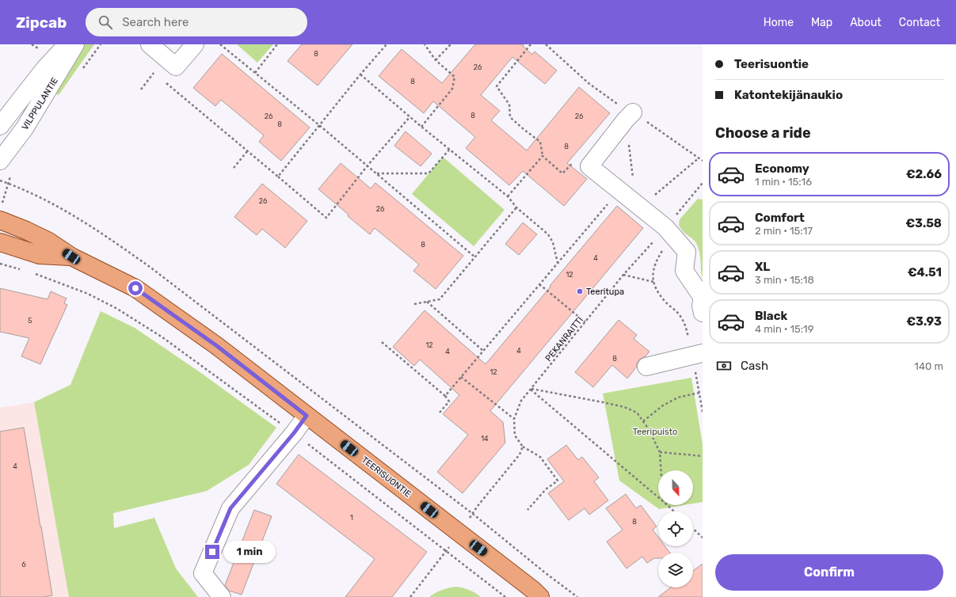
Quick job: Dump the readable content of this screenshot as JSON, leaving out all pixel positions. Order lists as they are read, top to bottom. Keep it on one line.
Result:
{"streets":{"main road":["TEERISUONTIE"],"street":["VILPPULANTIE"],"path":["PEKANRAITTI"]},"parks":["Teeripuisto"],"places":["Teeritupa"],"house_numbers":["8","26","8","8","26","26","8","8","26","26","8","4","12","5","12","4","4","8","12","14","4","1","8","6"],"north":"bottom","page":{"header":"Zipcab","search":"Search here","nav":["Home","Map","About","Contact"],"banner":["Teerisuontie","Katontekijänaukio"],"heading":"Choose a ride","list":[{"name":"Economy","note":"1 min · 15:16","value":"€2.66"},{"name":"Comfort","note":"2 min · 15:17","value":"€3.58"},{"name":"XL","note":"3 min · 15:18","value":"€4.51"},{"name":"Black","note":"4 min · 15:19","value":"€3.93"}],"pay":["Cash","140 m"],"bubble":"1 min","buttons":"Confirm"}}
